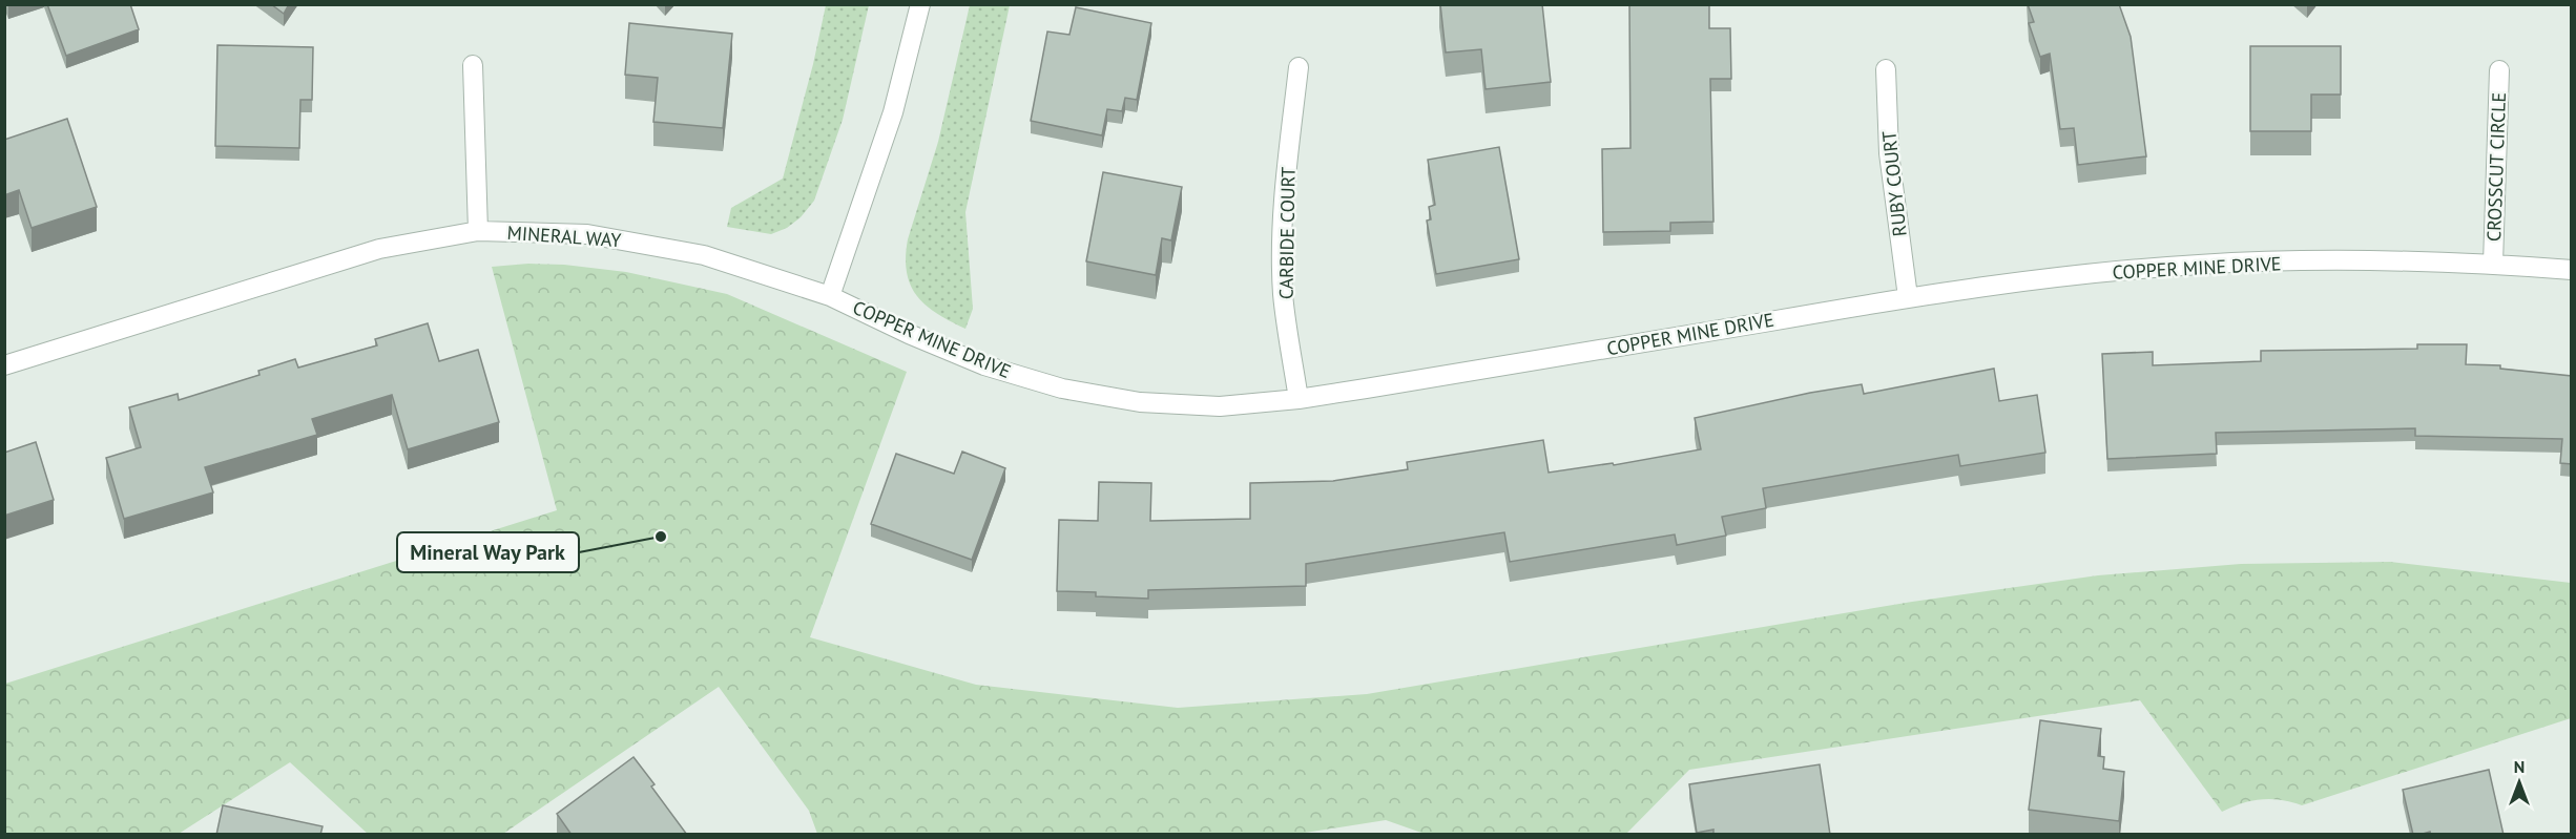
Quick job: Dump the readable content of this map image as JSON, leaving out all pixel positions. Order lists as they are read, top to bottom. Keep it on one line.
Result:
{"streets":{"street":["CROSSCUT CIRCLE","RUBY COURT","CARBIDE COURT","MINERAL WAY","COPPER MINE DRIVE"]},"crossings":[["CROSSCUT CIRCLE","COPPER MINE DRIVE"],["RUBY COURT","COPPER MINE DRIVE"],["CARBIDE COURT","COPPER MINE DRIVE"],["MINERAL WAY","COPPER MINE DRIVE"]],"places":["Mineral Way Park"],"north":"top"}
